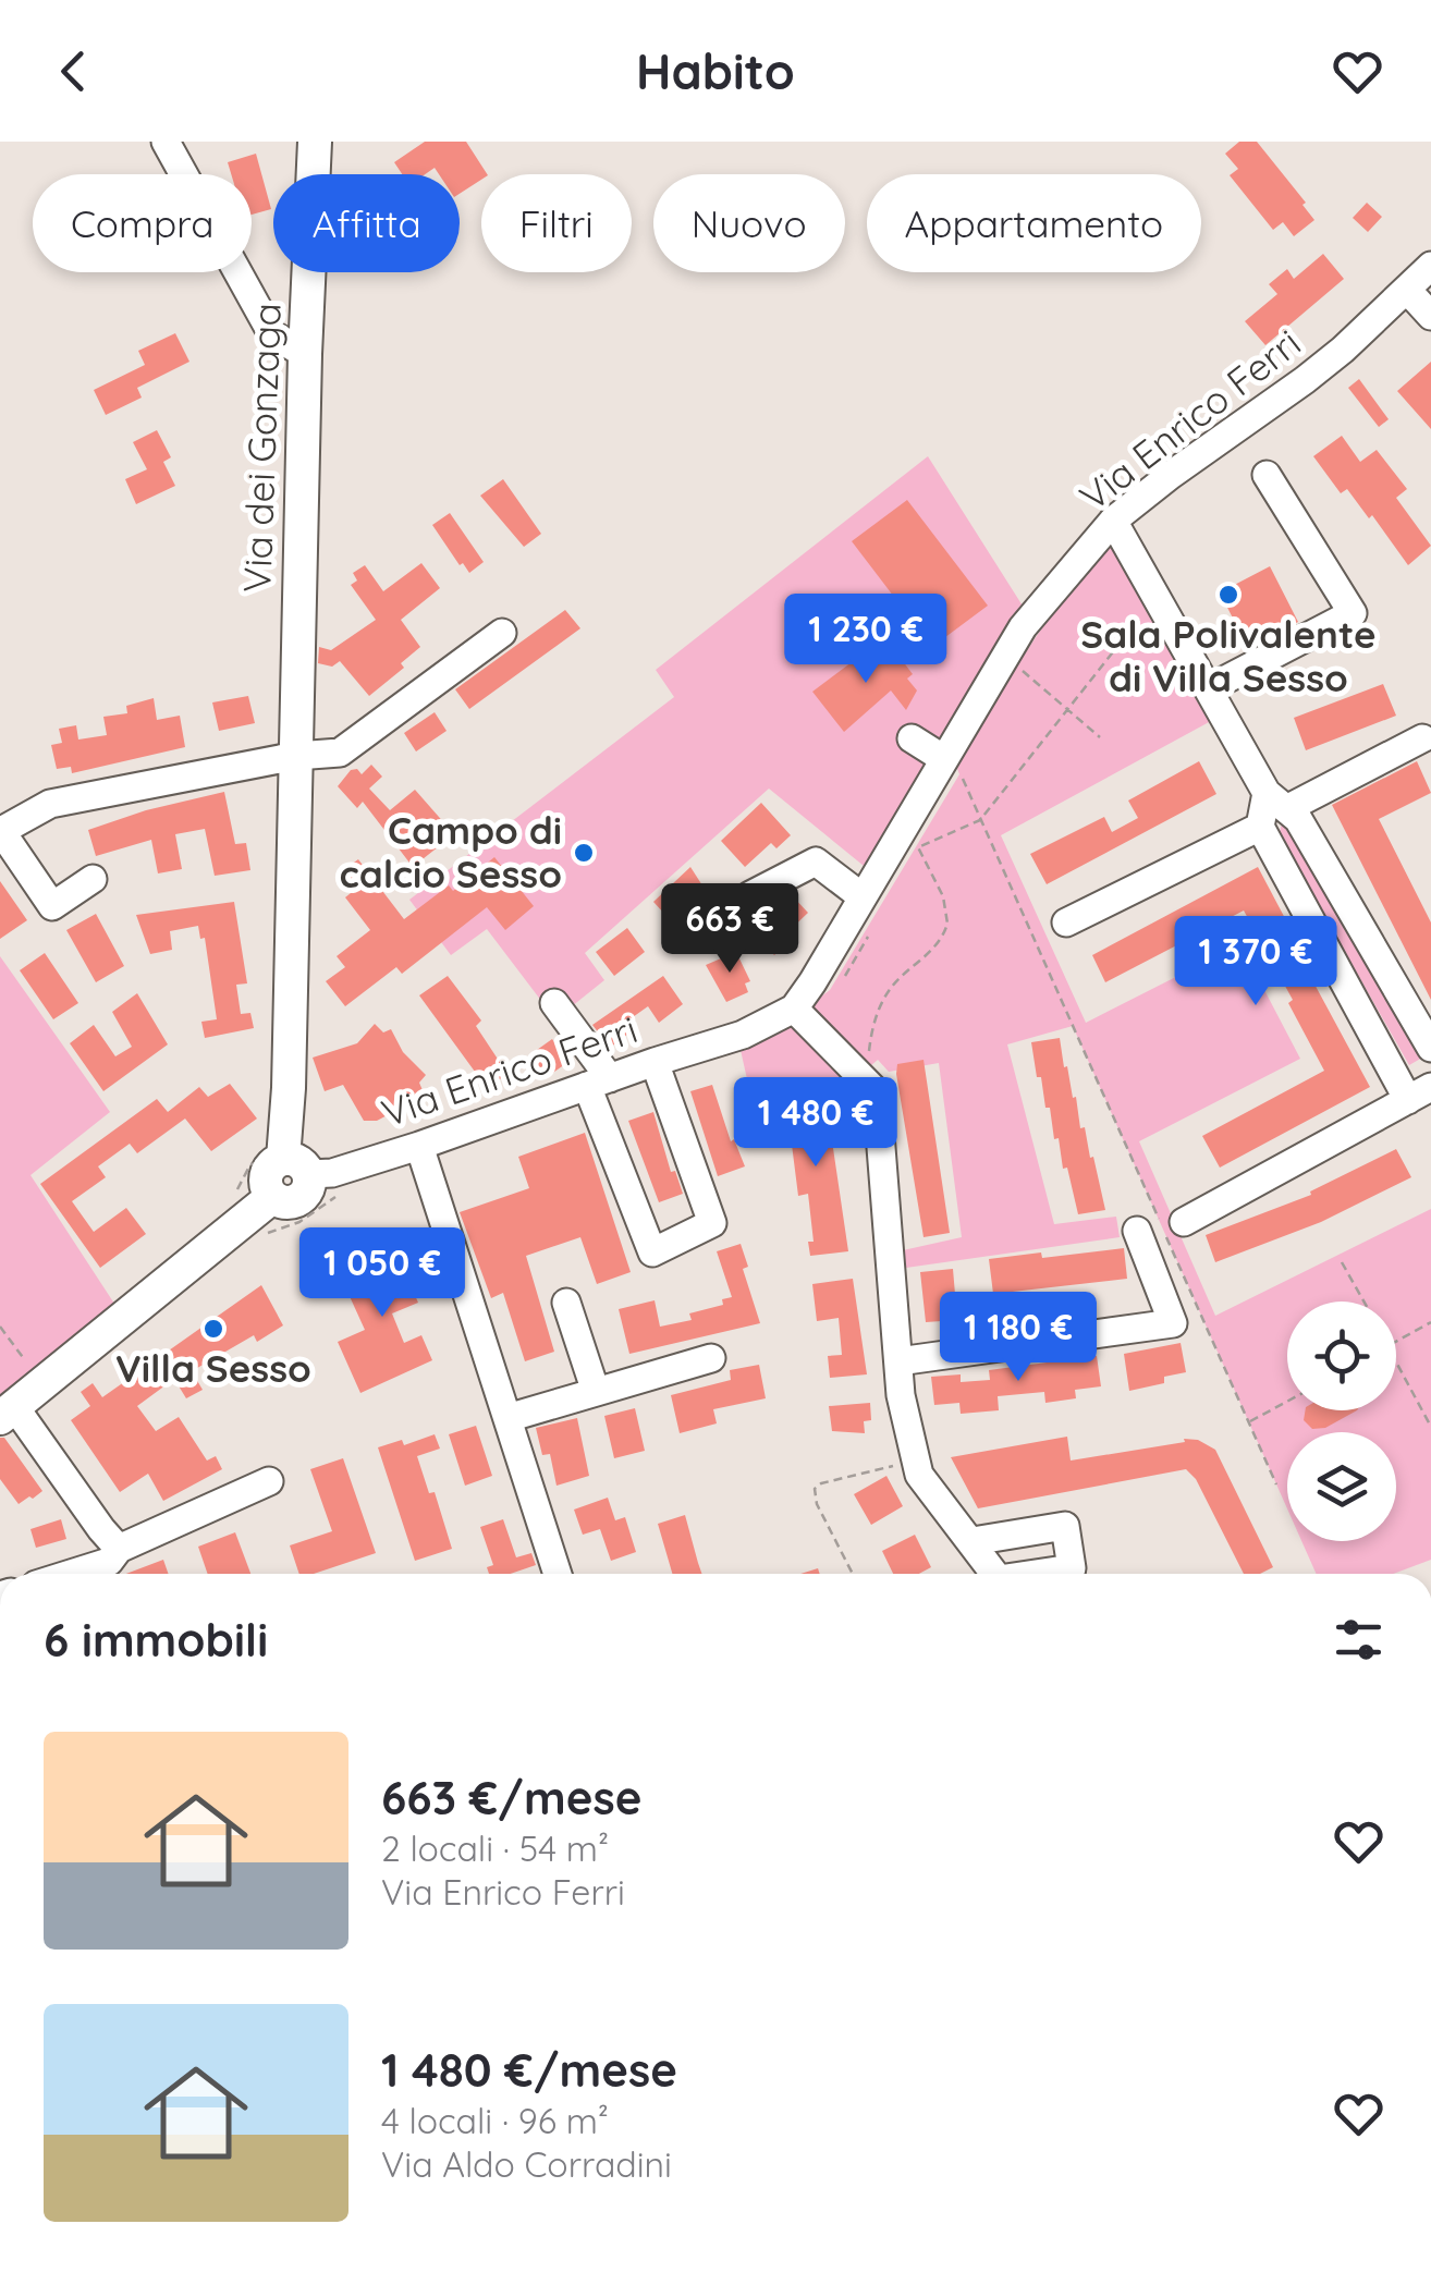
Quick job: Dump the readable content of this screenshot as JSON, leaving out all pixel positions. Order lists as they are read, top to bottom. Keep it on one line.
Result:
{"streets":{"main road":["Via dei Gonzaga"],"street":["Via Enrico Ferri"]},"crossings":[["Via Enrico Ferri","Via dei Gonzaga"]],"places":["Sala Polivalente di Villa Sesso","Campo di calcio Sesso","Villa Sesso"],"page":{"header":"Habito","chip":["Compra","Affitta","Filtri","Nuovo","Appartamento"],"price":["1 230 €","663 €","1 370 €","1 480 €","1 050 €","1 180 €"],"heading":"6 immobili","list":[{"name":"663 €/mese","note":"2 locali · 54 m² · Via Enrico Ferri"},{"name":"1 480 €/mese","note":"4 locali · 96 m² · Via Aldo Corradini"}]}}
